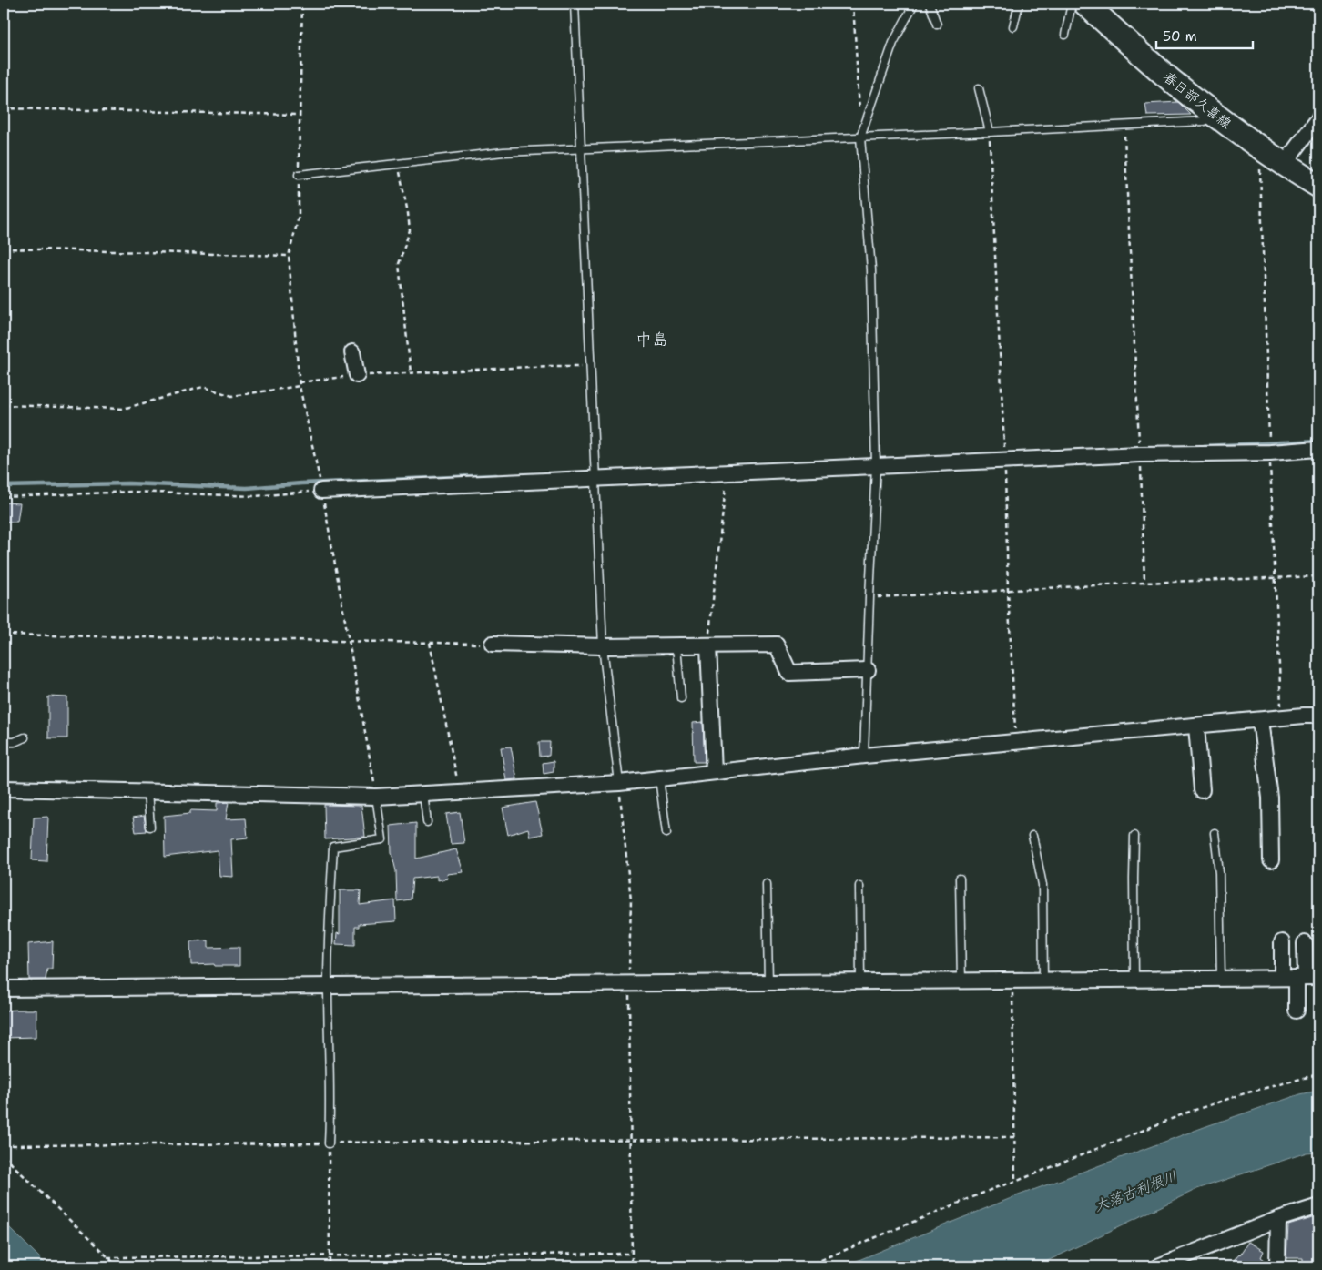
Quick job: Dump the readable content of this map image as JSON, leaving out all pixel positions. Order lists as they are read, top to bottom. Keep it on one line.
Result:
{"streets":{"main road":["春日部久喜線"]},"districts":["中島"],"water":["大落古利根川"],"scale_bar":"50 m"}
